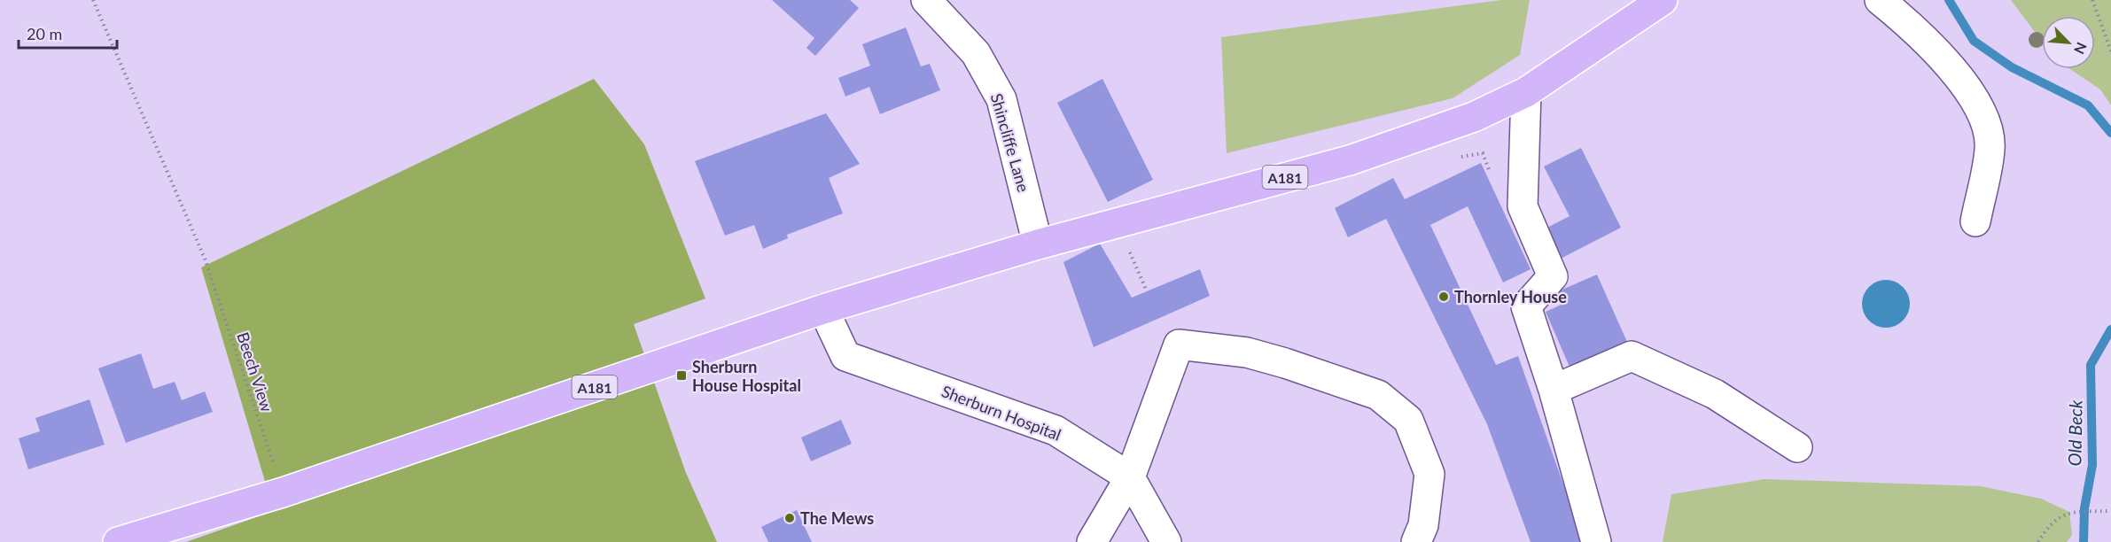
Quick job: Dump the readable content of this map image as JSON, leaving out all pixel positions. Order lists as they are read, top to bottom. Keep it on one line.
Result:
{"streets":{"main road":["A181"],"street":["Shincliffe Lane","Sherburn Hospital"],"path":["Beech View"]},"crossings":[["Shincliffe Lane","A181"],["A181","Beech View"],["A181","Sherburn Hospital"]],"water":["Old Beck"],"places":{"other":["Thornley House","The Mews"],"transit":["Sherburn House Hospital"]},"scale_bar":"20 m","north":"bottom right"}
